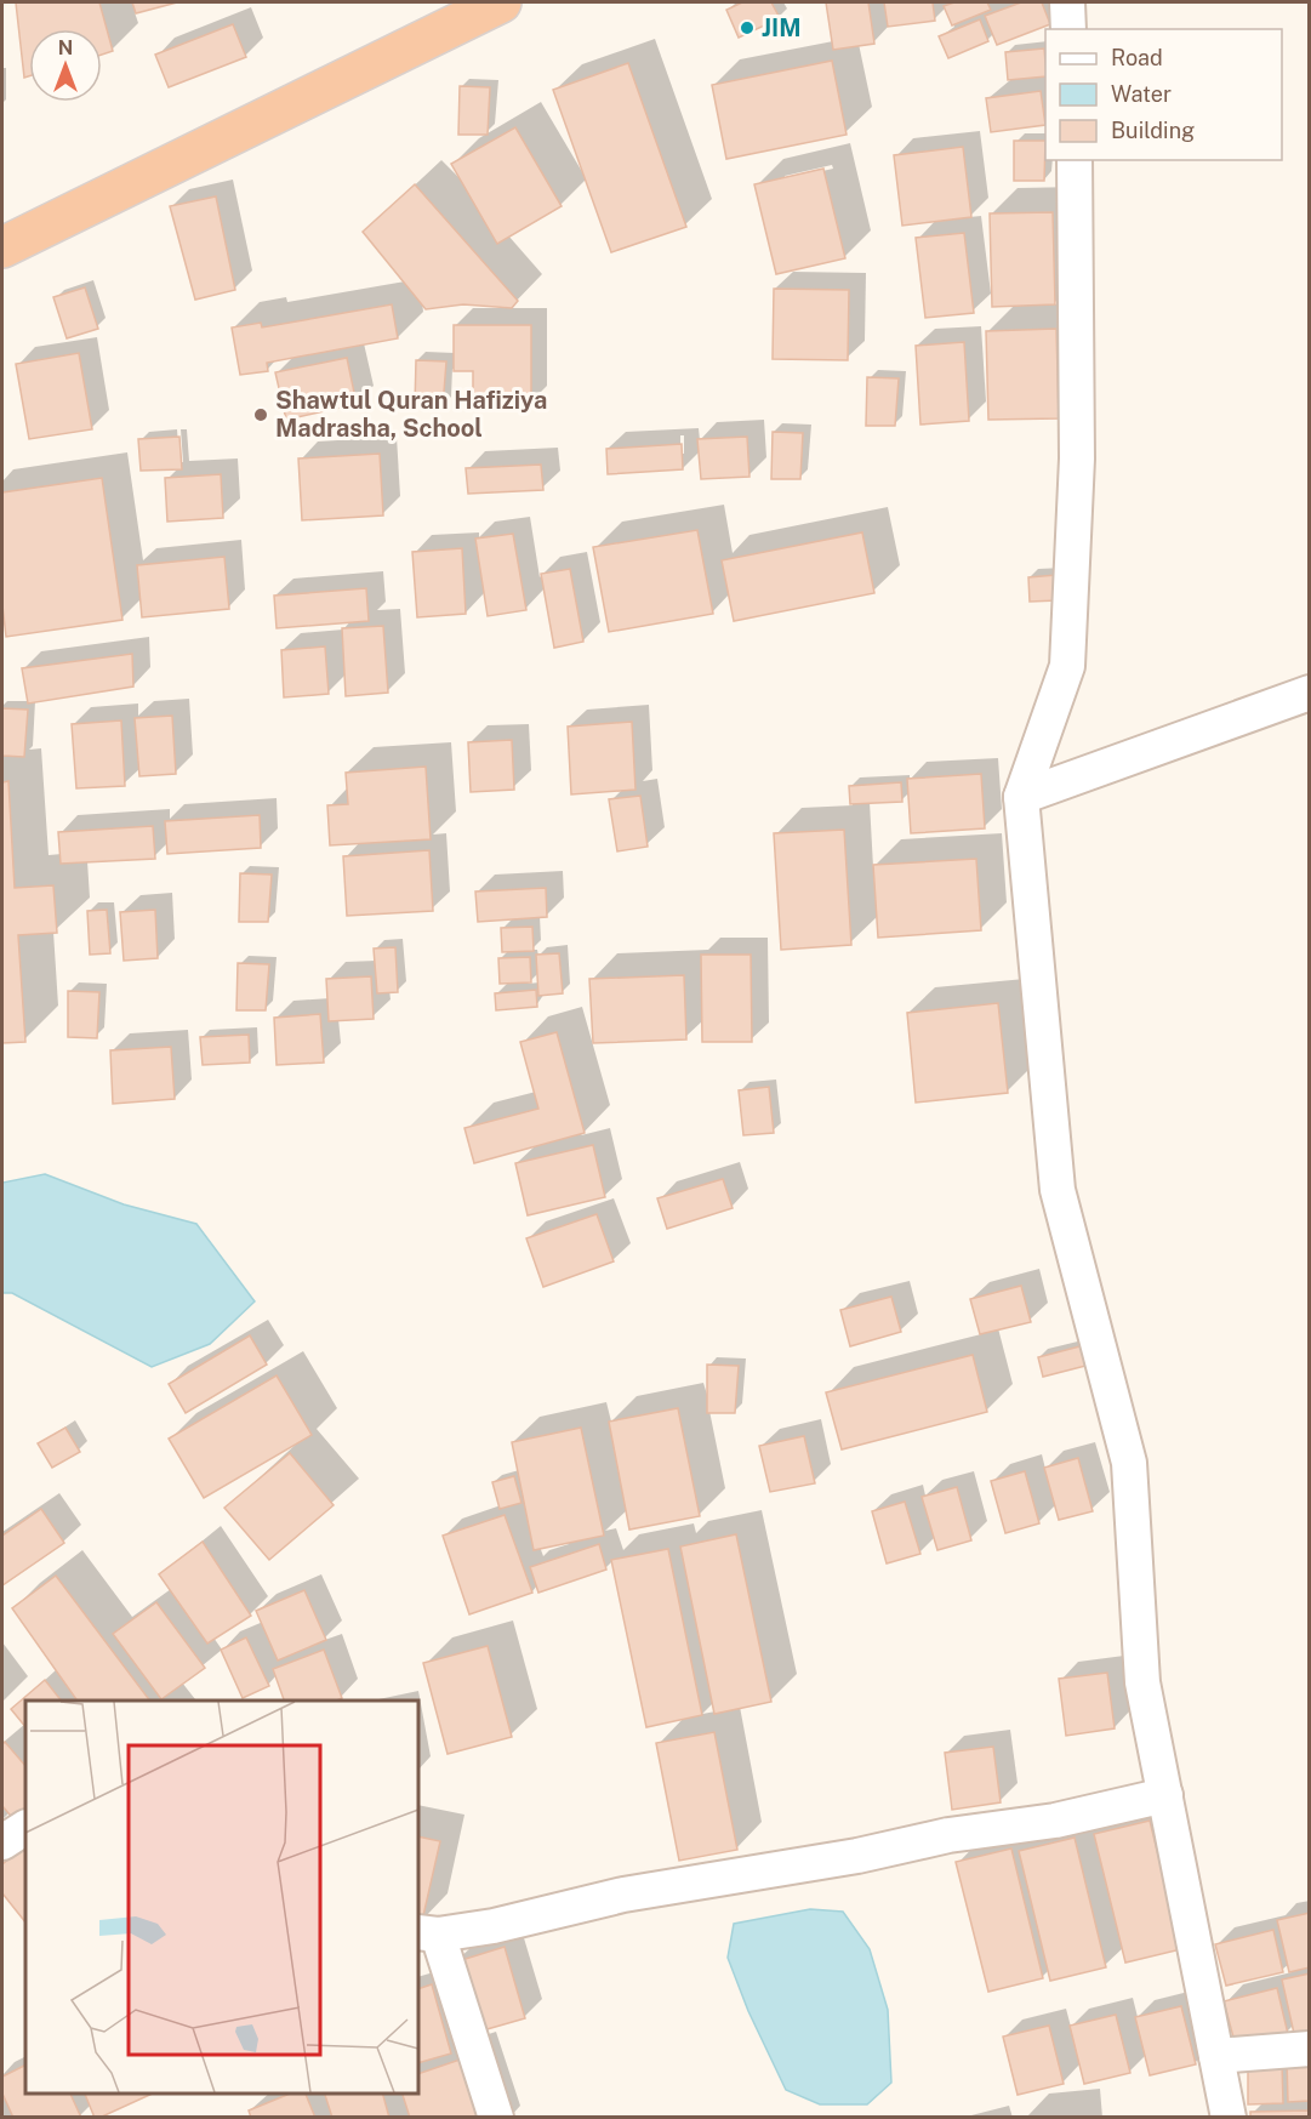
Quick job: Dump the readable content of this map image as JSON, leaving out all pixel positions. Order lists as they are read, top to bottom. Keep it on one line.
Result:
{"places":["JIM","Shawtul Quran Hafiziya Madrasha, School"],"legend":["Road","Water","Building"],"north":"top"}
